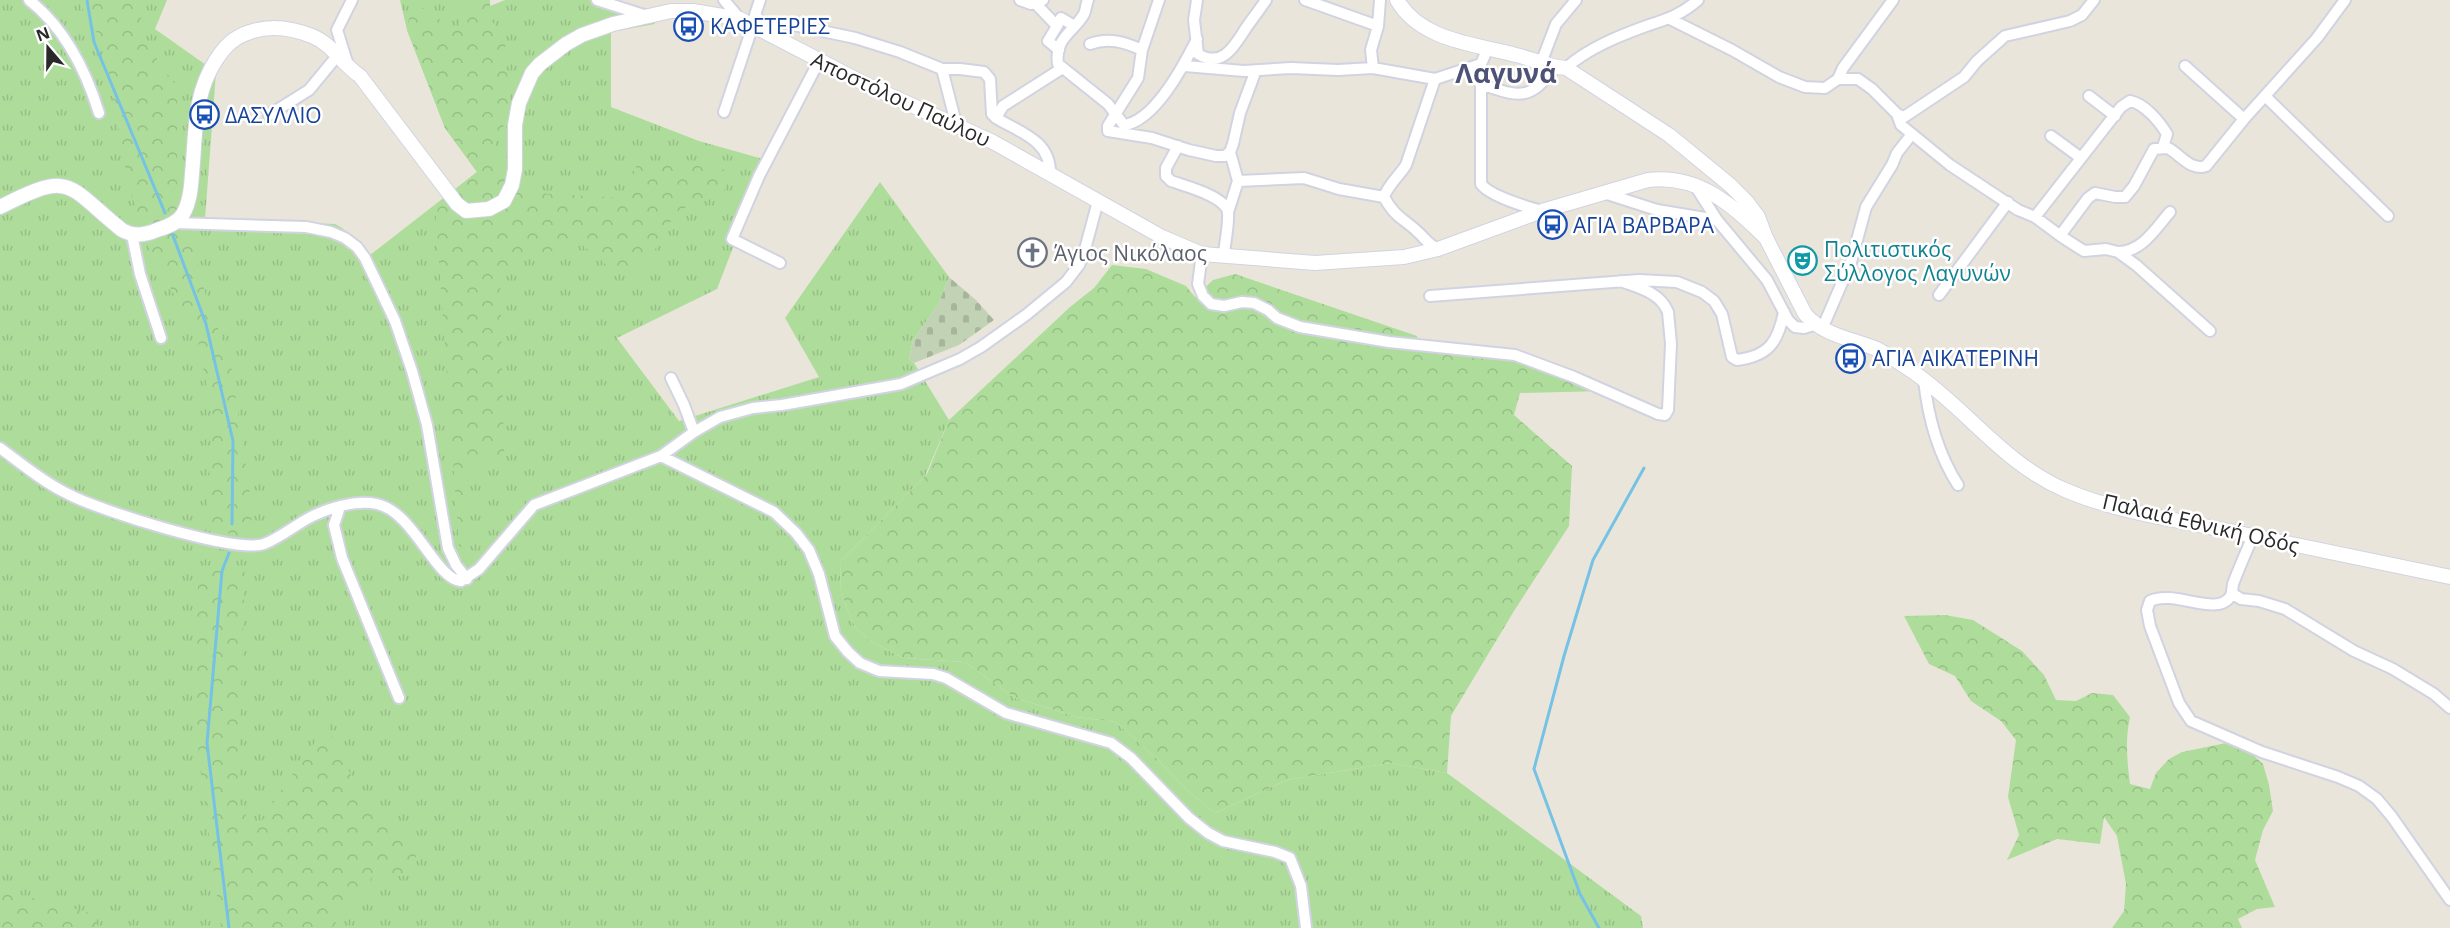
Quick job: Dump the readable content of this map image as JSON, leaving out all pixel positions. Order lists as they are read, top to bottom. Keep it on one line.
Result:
{"streets":{"street":["Αποστόλου Παύλου","Παλαιά Εθνική Οδός"]},"districts":["Λαγυνά"],"places":{"bus stop":["ΚΑΦΕΤΕΡΙΕΣ","ΔΑΣΥΛΛΙΟ","ΑΓΙΑ ΒΑΡΒΑΡΑ","ΑΓΙΑ ΑΙΚΑΤΕΡΙΝΗ"],"church":["Άγιος Νικόλαος"],"theatre":["Πολιτιστικός Σύλλογος Λαγυνών"]},"north":"top"}
